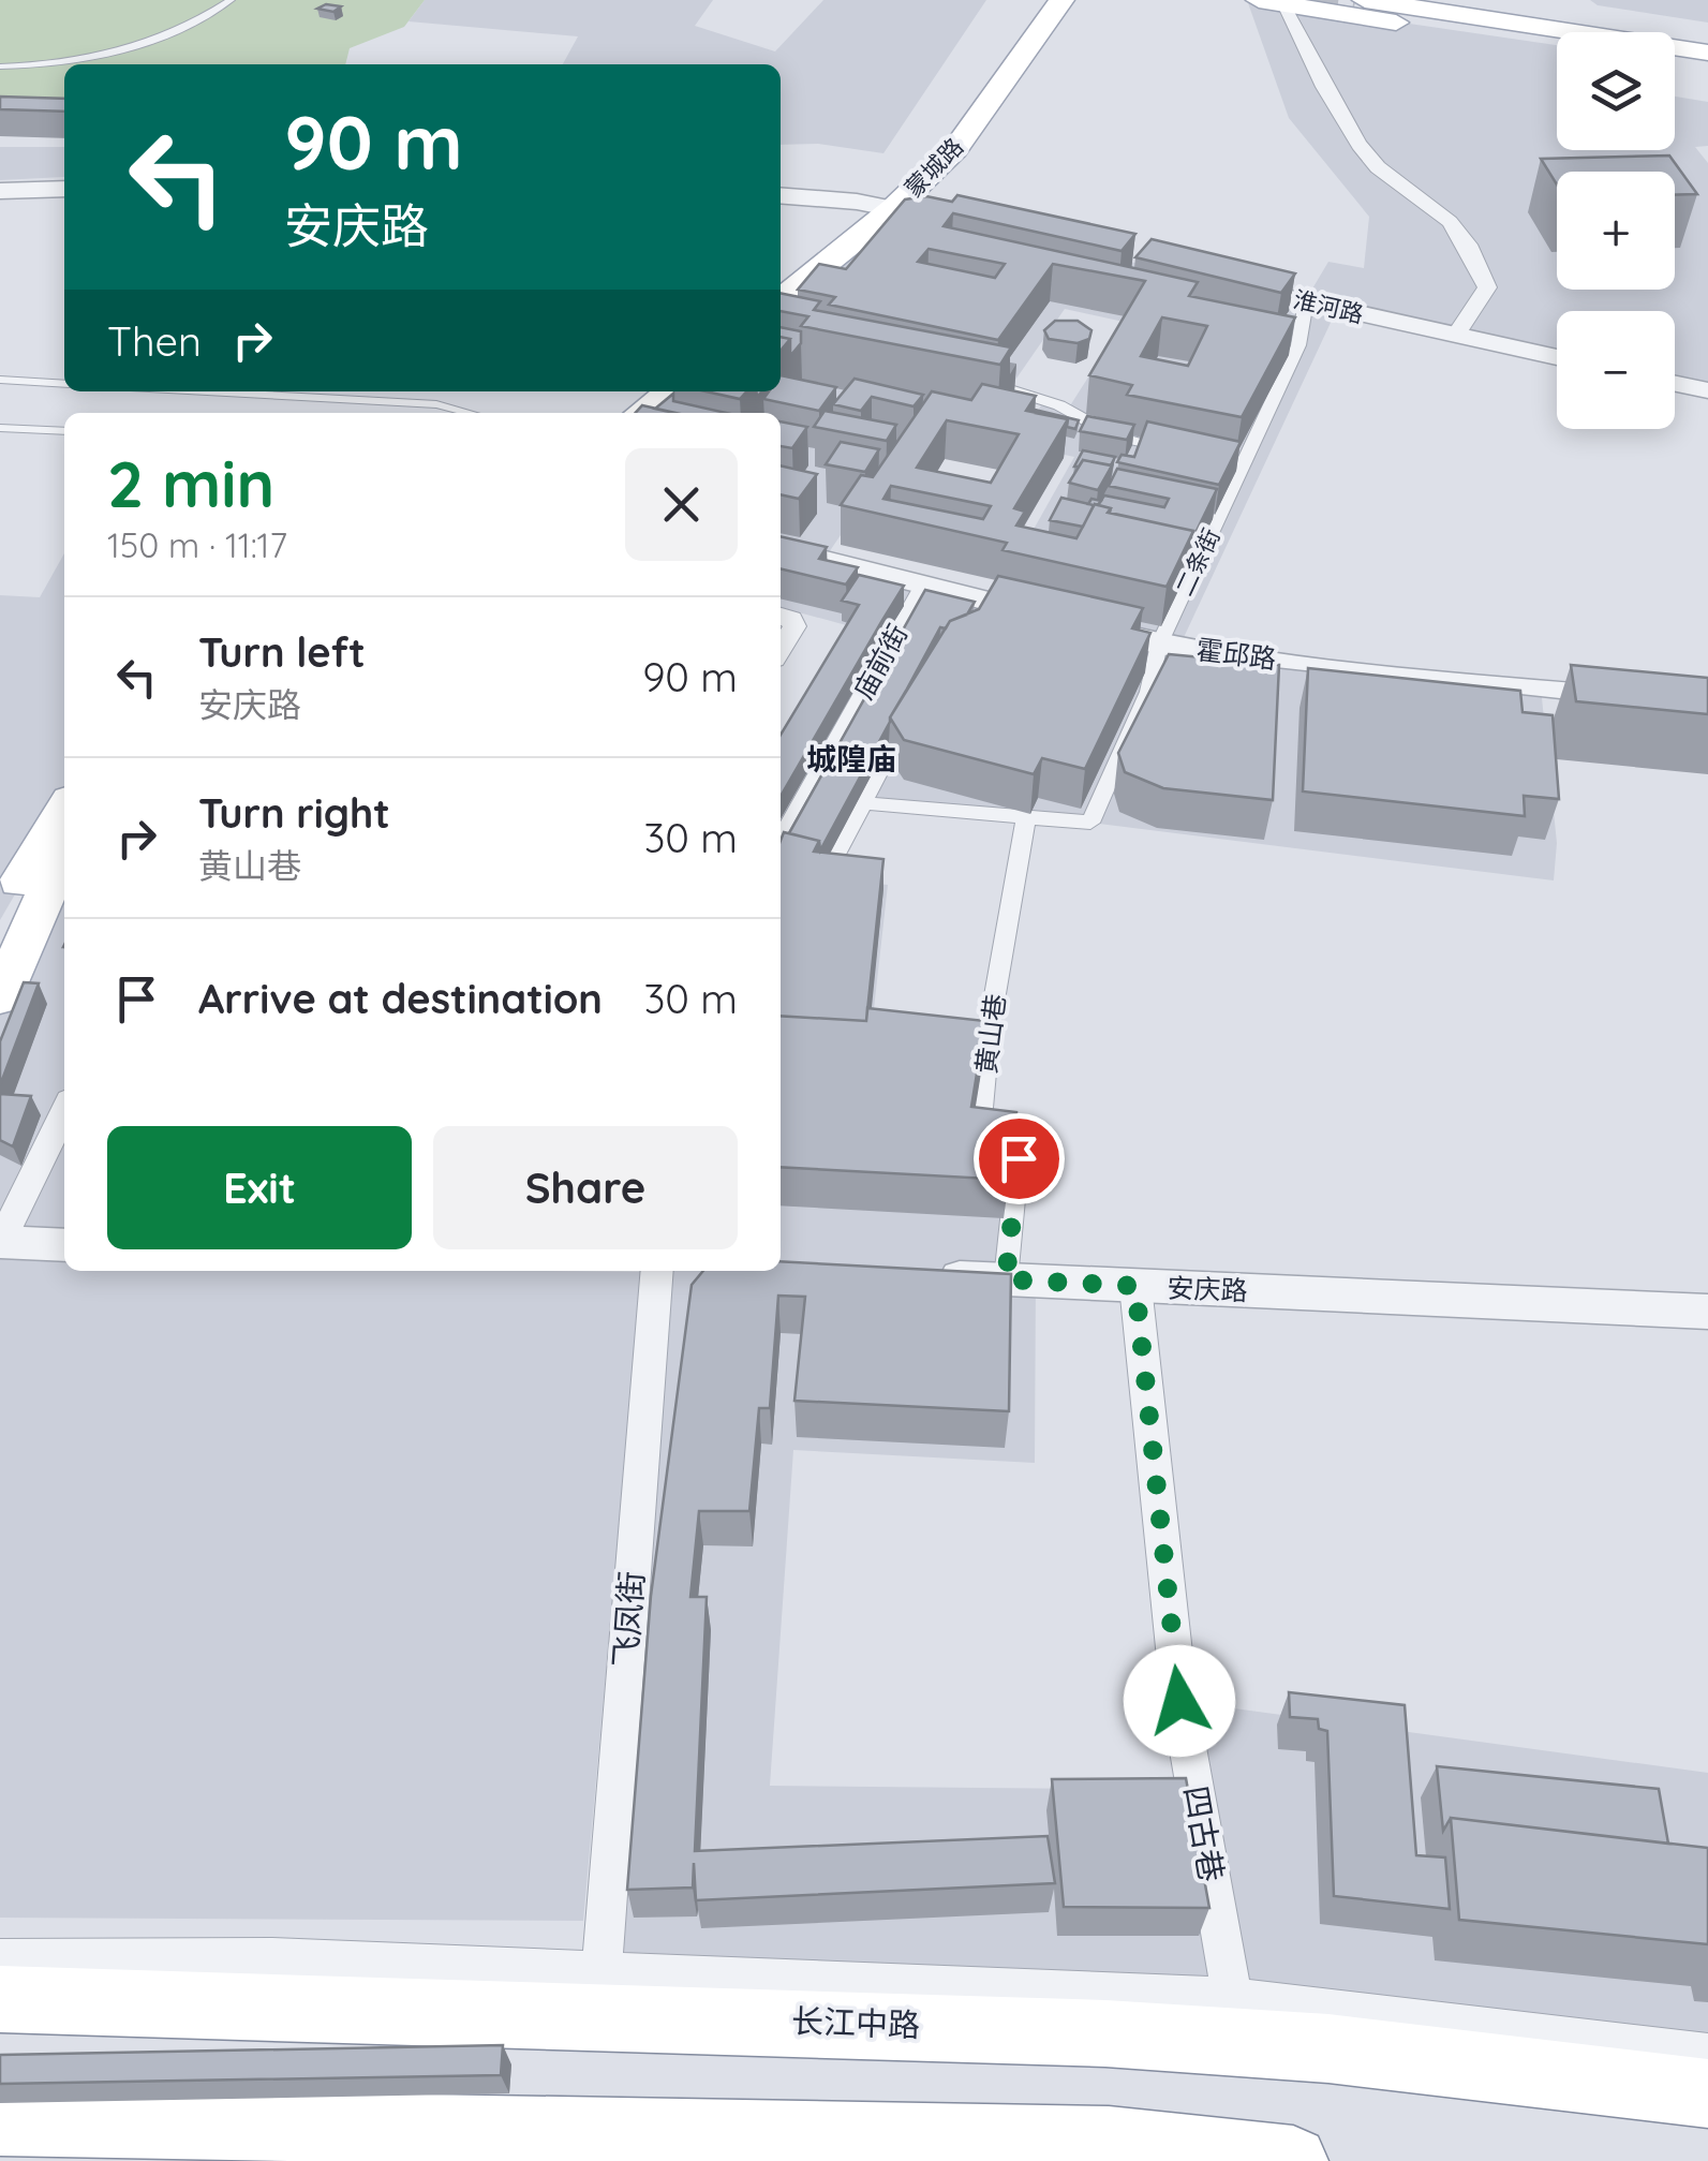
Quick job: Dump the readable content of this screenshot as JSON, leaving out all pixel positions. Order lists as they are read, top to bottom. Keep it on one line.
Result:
{"streets":{"highway":["长江中路"],"main road":["蒙城路"],"street":["淮河路","二条街","霍邱路","庙前街","黄山巷","安庆路","飞凤街","四古巷"]},"crossings":[["淮河路","二条街"],["二条街","霍邱路"],["二条街","黄山巷"],["霍邱路","庙前街"],["黄山巷","安庆路"],["安庆路","四古巷"]],"districts":["城隍庙"],"page":{"map_buttons":["+","−"],"turn":["90 m","安庆路"],"then":"Then","heading":["2 min","150 m · 11:17"],"list":[{"name":"Turn left","note":"安庆路","value":"90 m"},{"name":"Turn right","note":"黄山巷","value":"30 m"},{"name":"Arrive at destination","value":"30 m"}],"buttons":["Exit","Share"]}}
